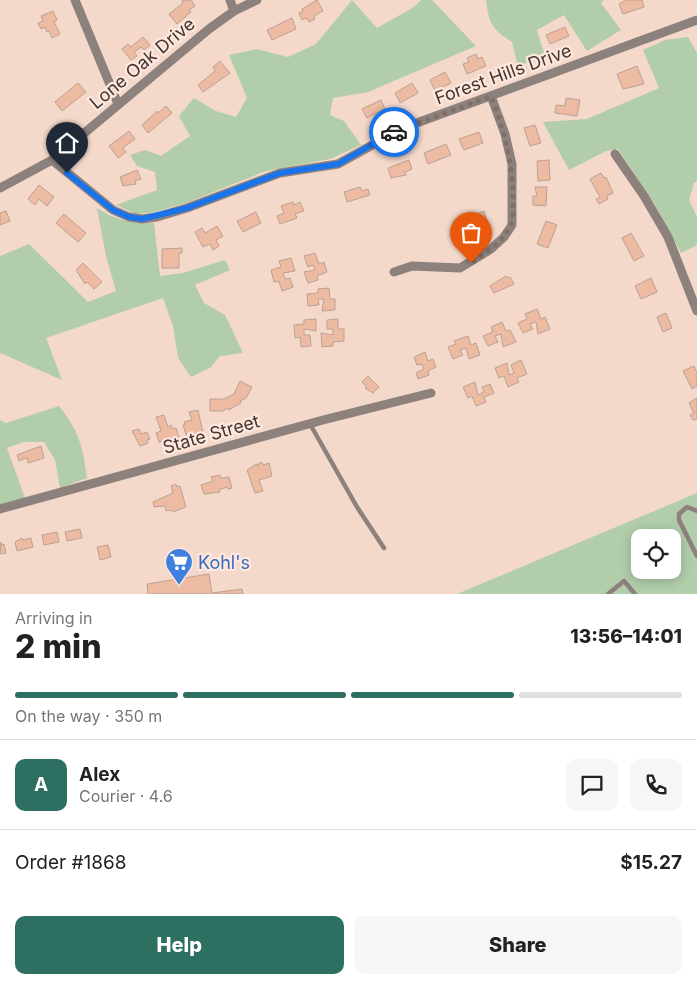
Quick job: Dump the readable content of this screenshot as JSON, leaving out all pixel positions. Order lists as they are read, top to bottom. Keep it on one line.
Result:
{"streets":{"street":["Lone Oak Drive","Forest Hills Drive","State Street"]},"crossings":[["Lone Oak Drive","Forest Hills Drive"]],"places":{"supermarket":["Kohl's"]},"page":{"heading":["2 min","Arriving in","13:56–14:01"],"panel":["Alex","Courier · 4.6","Order #1868","$15.27"],"bar":"On the way · 350 m","round":"A","buttons":["Help","Share"]}}
